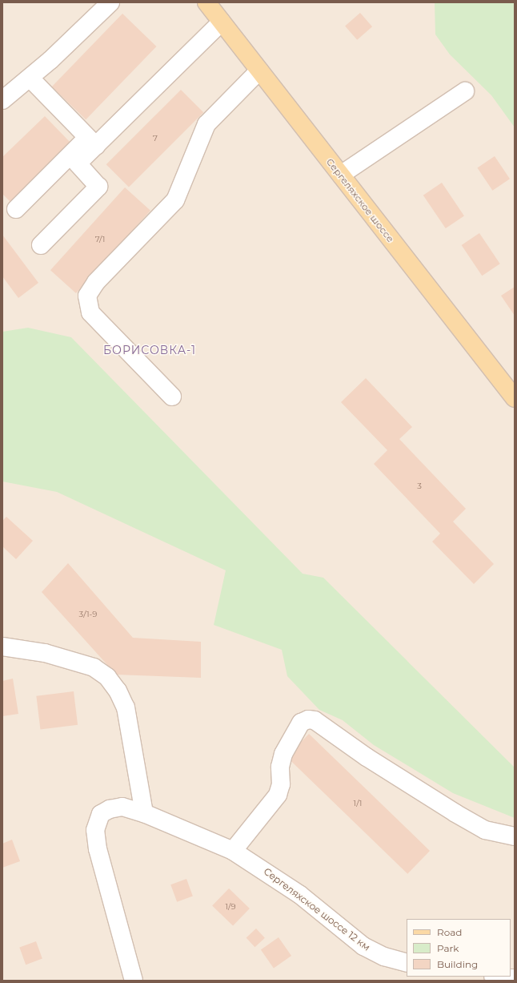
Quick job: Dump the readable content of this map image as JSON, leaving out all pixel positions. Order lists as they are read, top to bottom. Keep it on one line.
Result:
{"streets":{"main road":["Сергеляхское шоссе"],"street":["Сергеляхское шоссе 12 км"]},"districts":["БОРИСОВКА-1"],"house_numbers":["7","7/1","3","3/1-9","1/1","1/9"],"legend":["Road","Park","Building"]}
